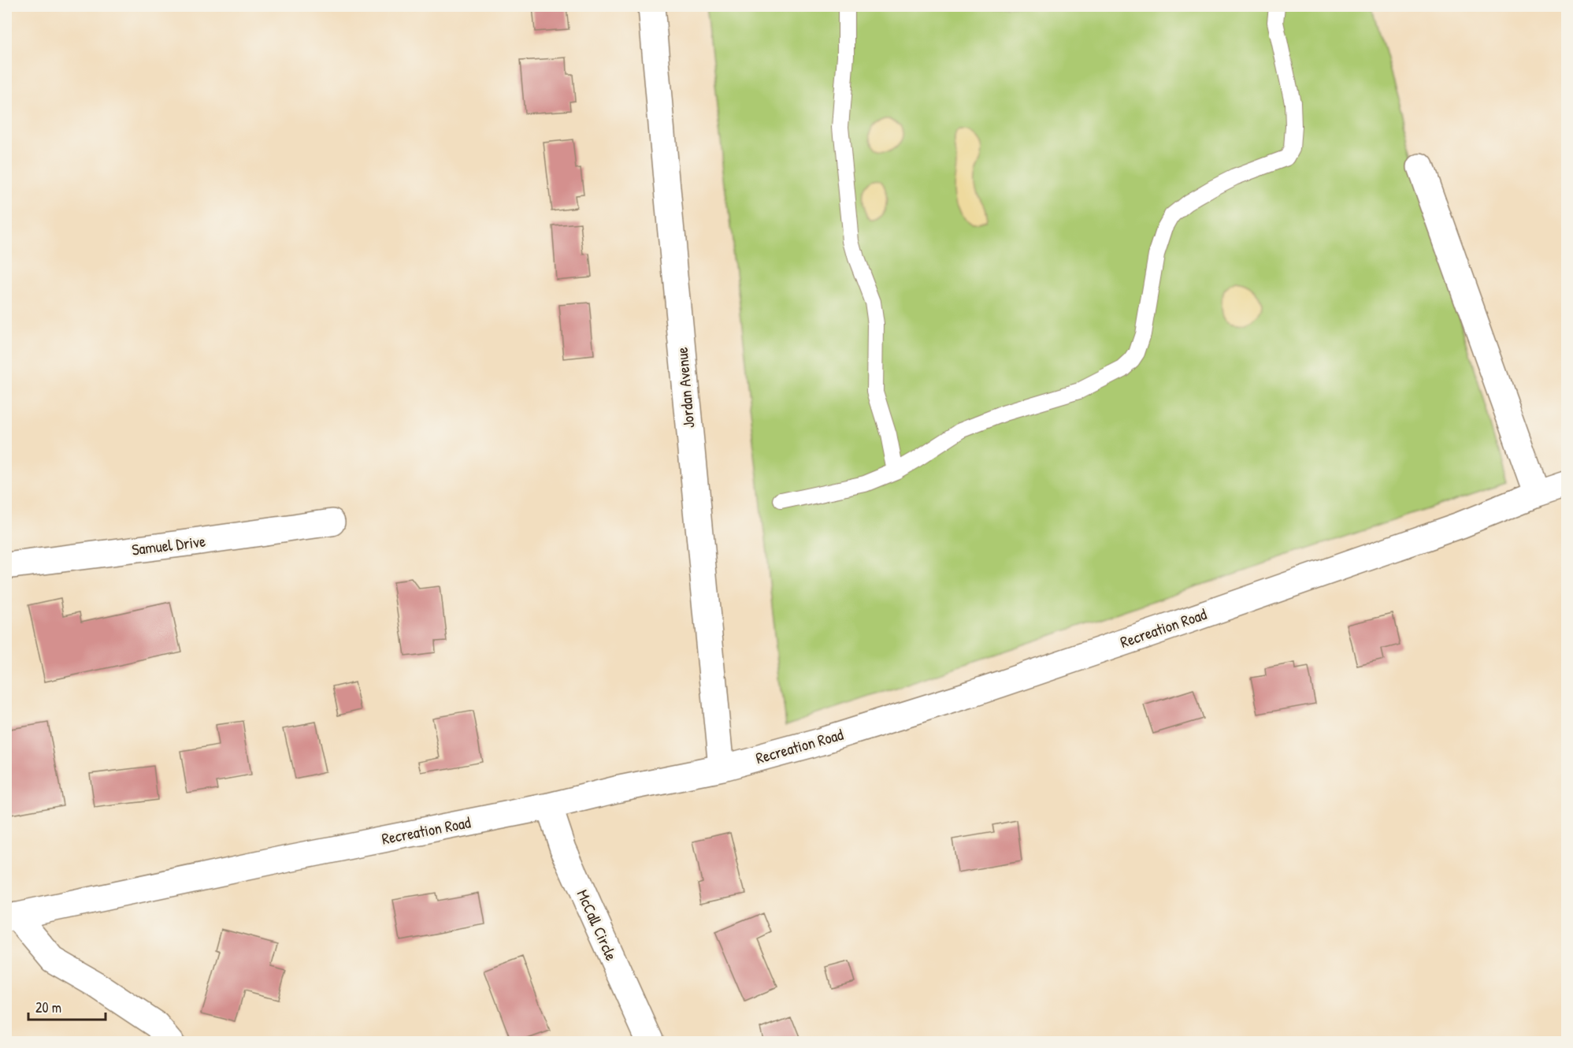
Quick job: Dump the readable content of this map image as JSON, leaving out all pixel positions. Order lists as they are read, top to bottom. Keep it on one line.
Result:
{"streets":{"street":["Jordan Avenue","Samuel Drive","Recreation Road","McCall Circle"]},"crossings":[["Jordan Avenue","Recreation Road"],["Recreation Road","McCall Circle"]],"scale_bar":"20 m"}
